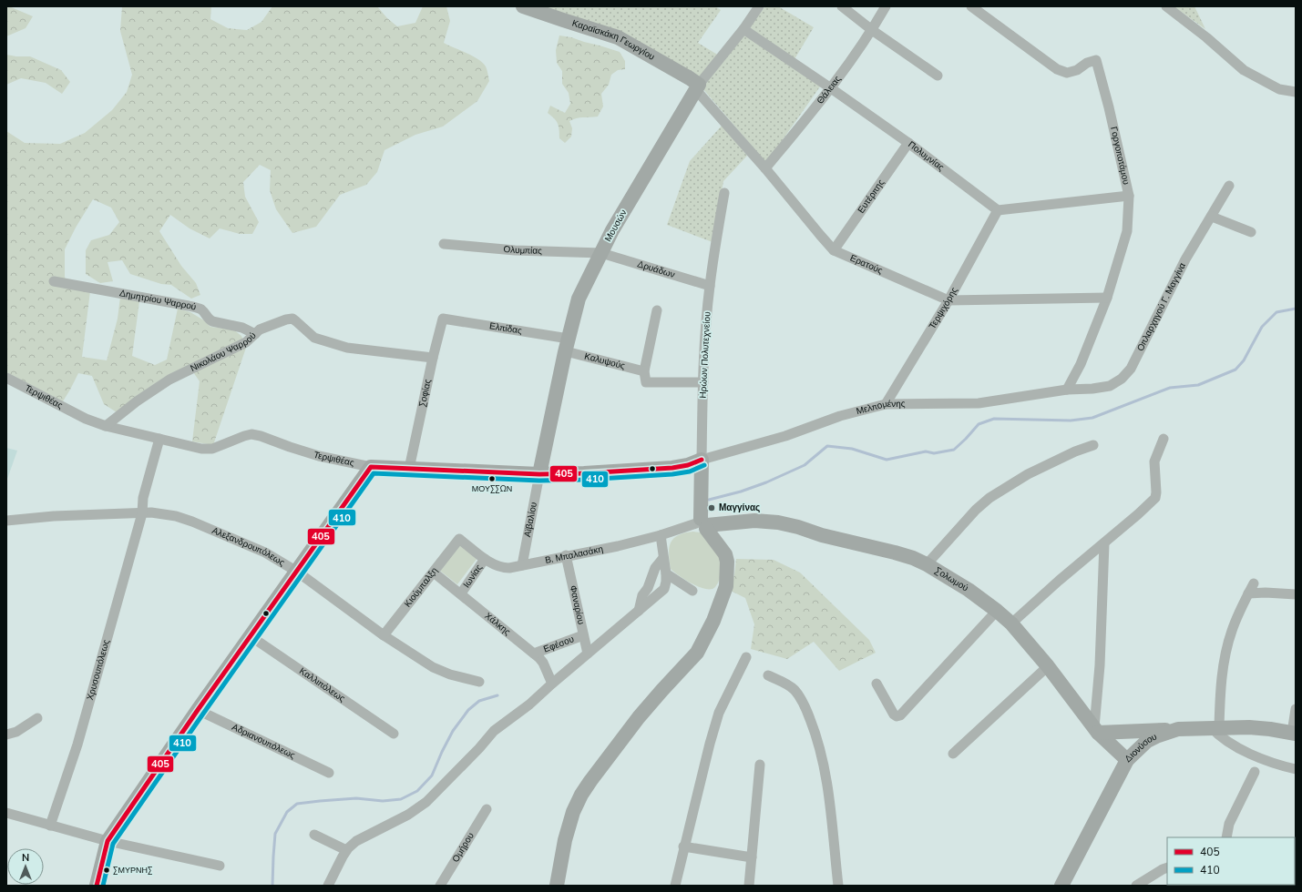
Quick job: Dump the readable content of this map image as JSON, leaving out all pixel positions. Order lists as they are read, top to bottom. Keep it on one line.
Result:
{"streets":{"street":["Καραϊσκάκη Γεωργίου","Θάλειας","Γοργοποτάμου","Πολυμνίας","Ευτέρπης","Μουσών","Ολυμπίας","Ερατούς","Δρυάδων","Δημητρίου Ψαρρού","Οπλαρχηγού Γ. Μαγγίνα","Τερψιχόρης","Ελπίδας","Νικολάου Ψαρρού","Ηρώων Πολυτεχνείου","Καλυψούς","Σοφίας","Τερψιθέας","Μελπομένης","Αϊβαλίου","Αλεξανδρουπόλεως","Β. Μπαλασάκη","Ιωνίας","Σολωμού","Κιούμπαλξη","Φαναρίου","Χάλκης","Εφέσου","Χρυσουπόλεως","Καλλιπόλεως","Αδριανουπόλεως","Διονύσου","Ομήρου"]},"crossings":[["Καραϊσκάκη Γεωργίου","Μουσών"],["Καραϊσκάκη Γεωργίου","Ερατούς"],["Θάλειας","Πολυμνίας"],["Θάλειας","Ερατούς"],["Γοργοποτάμου","Ερατούς"],["Γοργοποτάμου","Οπλαρχηγού Γ. Μαγγίνα"],["Γοργοποτάμου","Μελπομένης"],["Πολυμνίας","Ευτέρπης"],["Πολυμνίας","Μουσών"],["Πολυμνίας","Τερψιχόρης"],["Ευτέρπης","Ερατούς"],["Μουσών","Ολυμπίας"],["Μουσών","Ερατούς"],["Μουσών","Δρυάδων"],["Μουσών","Ελπίδας"],["Μουσών","Καλυψούς"],["Μουσών","Τερψιθέας"],["Μουσών","Αϊβαλίου"],["Ολυμπίας","Δρυάδων"],["Ερατούς","Τερψιχόρης"],["Δρυάδων","Ηρώων Πολυτεχνείου"],["Δημητρίου Ψαρρού","Νικολάου Ψαρρού"],["Οπλαρχηγού Γ. Μαγγίνα","Μελπομένης"],["Τερψιχόρης","Μελπομένης"],["Ελπίδας","Καλυψούς"],["Ελπίδας","Σοφίας"],["Νικολάου Ψαρρού","Σοφίας"],["Νικολάου Ψαρρού","Τερψιθέας"],["Ηρώων Πολυτεχνείου","Τερψιθέας"],["Ηρώων Πολυτεχνείου","Μελπομένης"],["Ηρώων Πολυτεχνείου","Β. Μπαλασάκη"],["Ηρώων Πολυτεχνείου","Σολωμού"],["Σοφίας","Τερψιθέας"],["Τερψιθέας","Μελπομένης"],["Τερψιθέας","Αϊβαλίου"],["Τερψιθέας","Χρυσουπόλεως"],["Αϊβαλίου","Β. Μπαλασάκη"],["Αλεξανδρουπόλεως","Κιούμπαλξη"],["Αλεξανδρουπόλεως","Χρυσουπόλεως"],["Β. Μπαλασάκη","Ιωνίας"],["Β. Μπαλασάκη","Σολωμού"],["Β. Μπαλασάκη","Κιούμπαλξη"],["Β. Μπαλασάκη","Φαναρίου"],["Ιωνίας","Χάλκης"],["Σολωμού","Διονύσου"],["Κιούμπαλξη","Χάλκης"],["Φαναρίου","Εφέσου"],["Χάλκης","Εφέσου"]],"places":["ΜΟΥΣΣΩΝ","Μαγγίνας","ΣΜΥΡΝΗΣ"],"lines":["transit line 405","transit line 410"],"legend":["405","410"],"north":"top"}
